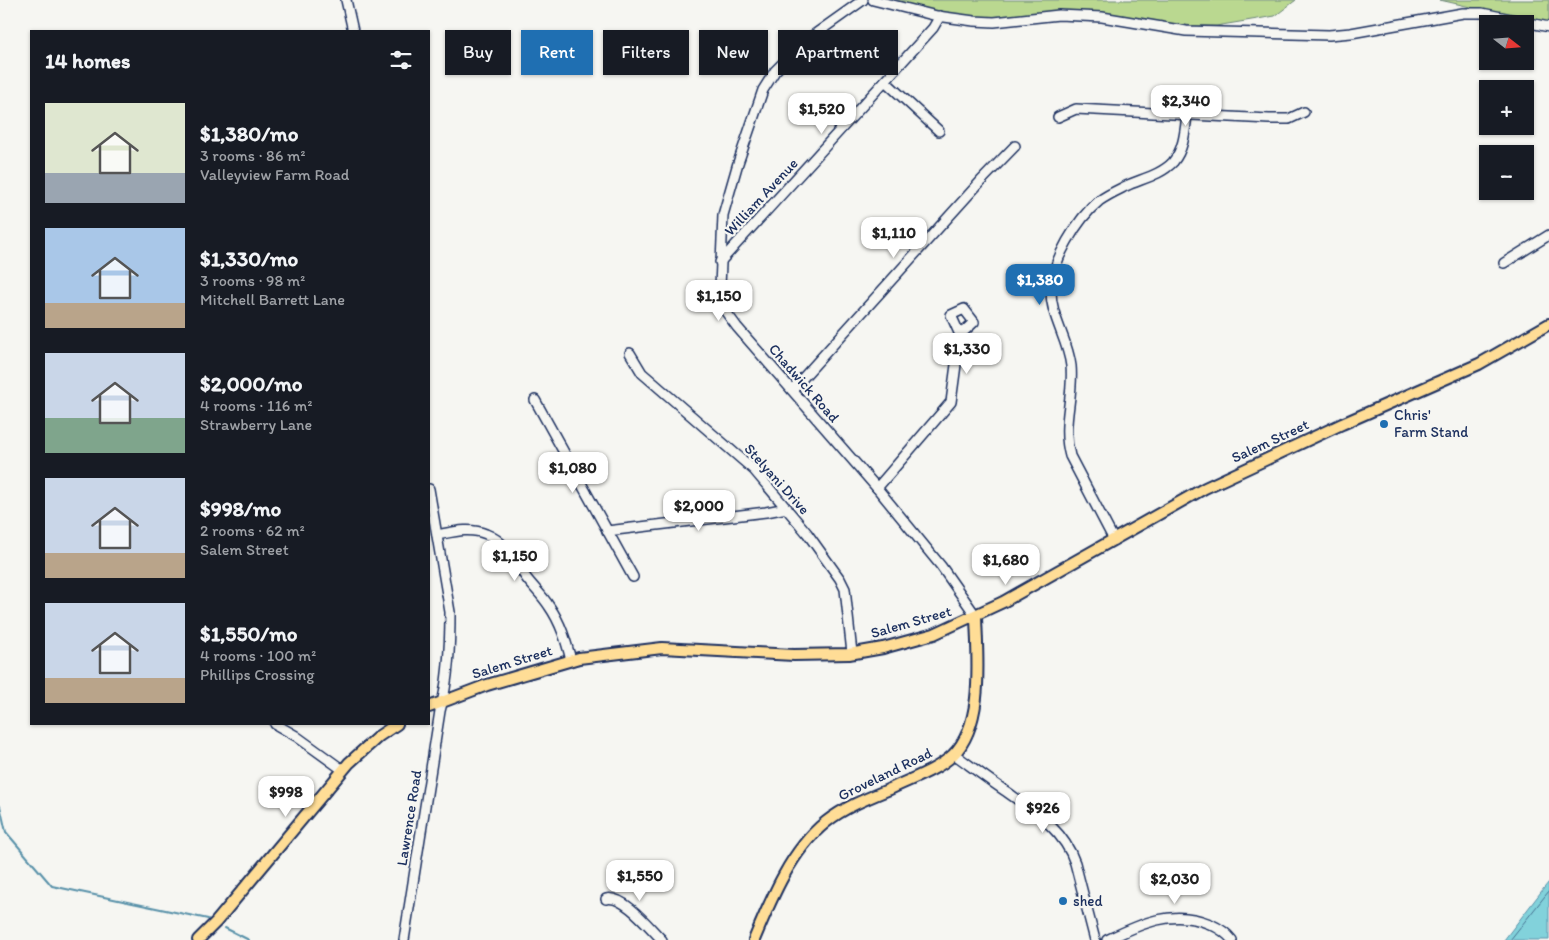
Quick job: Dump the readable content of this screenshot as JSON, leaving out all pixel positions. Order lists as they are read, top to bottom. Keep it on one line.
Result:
{"streets":{"main road":["Salem Street","Groveland Road"],"street":["William Avenue","Chadwick Road","Stelyani Drive","Lawrence Road"]},"crossings":[["William Avenue","Chadwick Road"],["Chadwick Road","Salem Street"],["Chadwick Road","Groveland Road"],["Salem Street","Stelyani Drive"],["Salem Street","Groveland Road"],["Salem Street","Lawrence Road"]],"places":["Chris' Farm Stand","shed"],"north":"right","page":{"map_buttons":["+","−"],"chip":["Buy","Rent","Filters","New","Apartment"],"heading":"14 homes","price":["$2,340","$1,520","$1,110","$1,380","$1,150","$1,330","$1,080","$2,000","$1,150","$1,680","$998","$926","$1,550","$2,030"],"list":[{"name":"$1,380/mo","note":"3 rooms · 86 m² · Valleyview Farm Road"},{"name":"$1,330/mo","note":"3 rooms · 98 m² · Mitchell Barrett Lane"},{"name":"$2,000/mo","note":"4 rooms · 116 m² · Strawberry Lane"},{"name":"$998/mo","note":"2 rooms · 62 m² · Salem Street"},{"name":"$1,550/mo","note":"4 rooms · 100 m² · Phillips Crossing"}]}}
